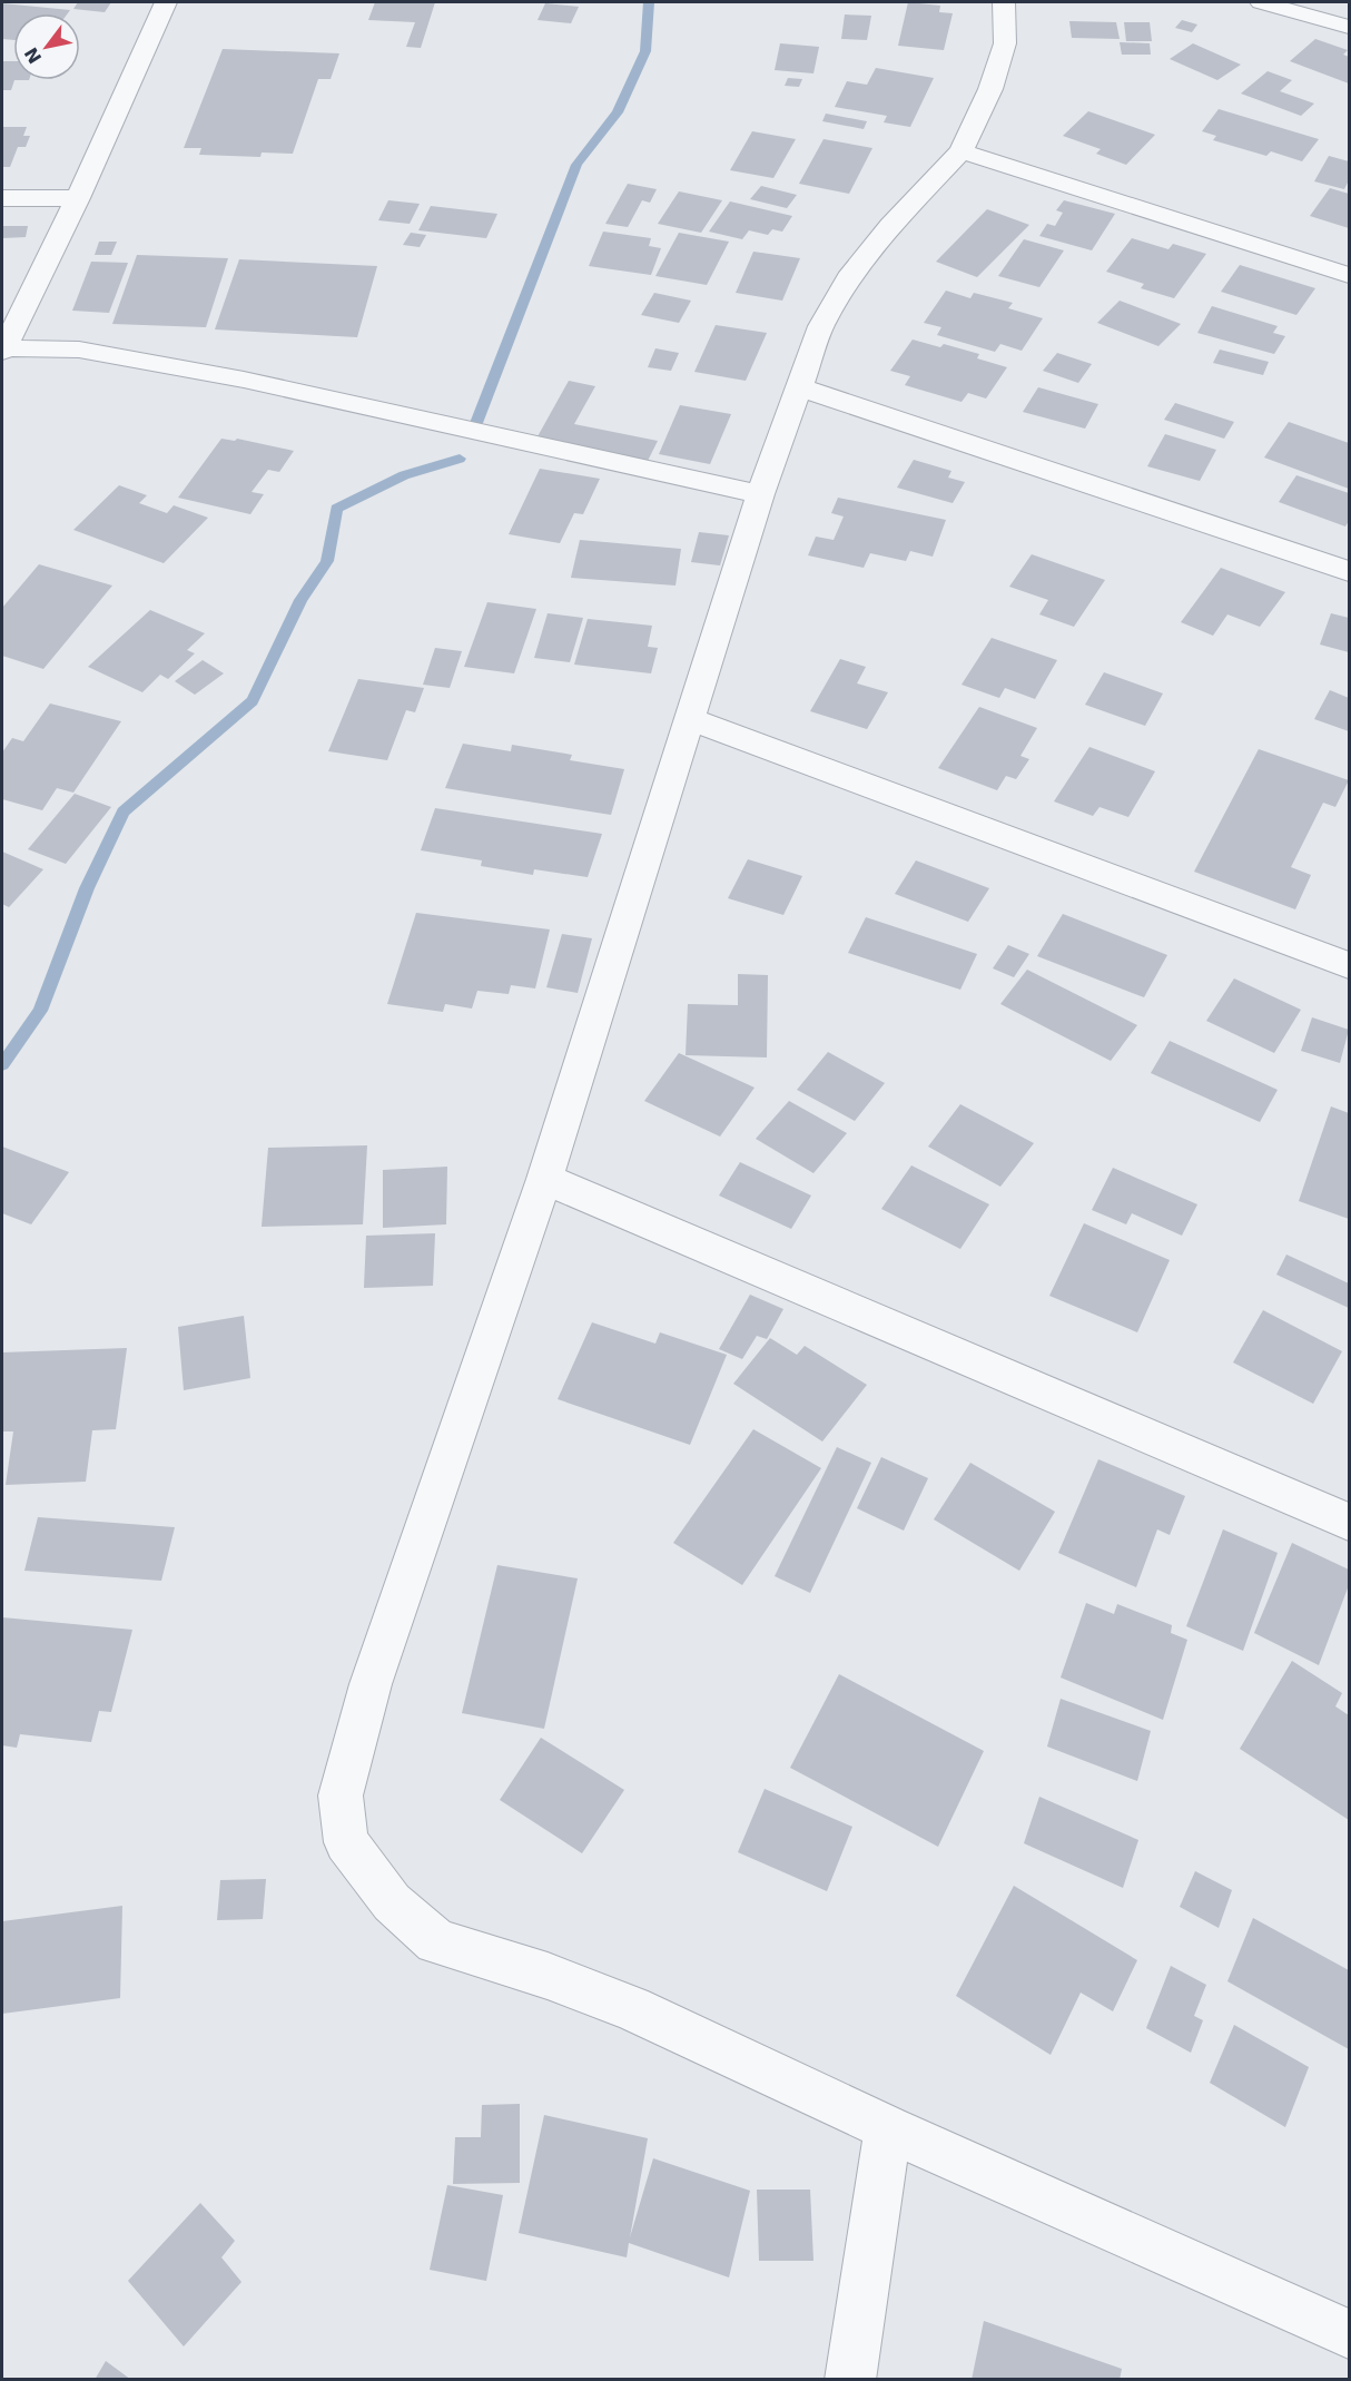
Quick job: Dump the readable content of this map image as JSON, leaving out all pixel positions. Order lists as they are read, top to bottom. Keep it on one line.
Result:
{"north":"bottom left"}
